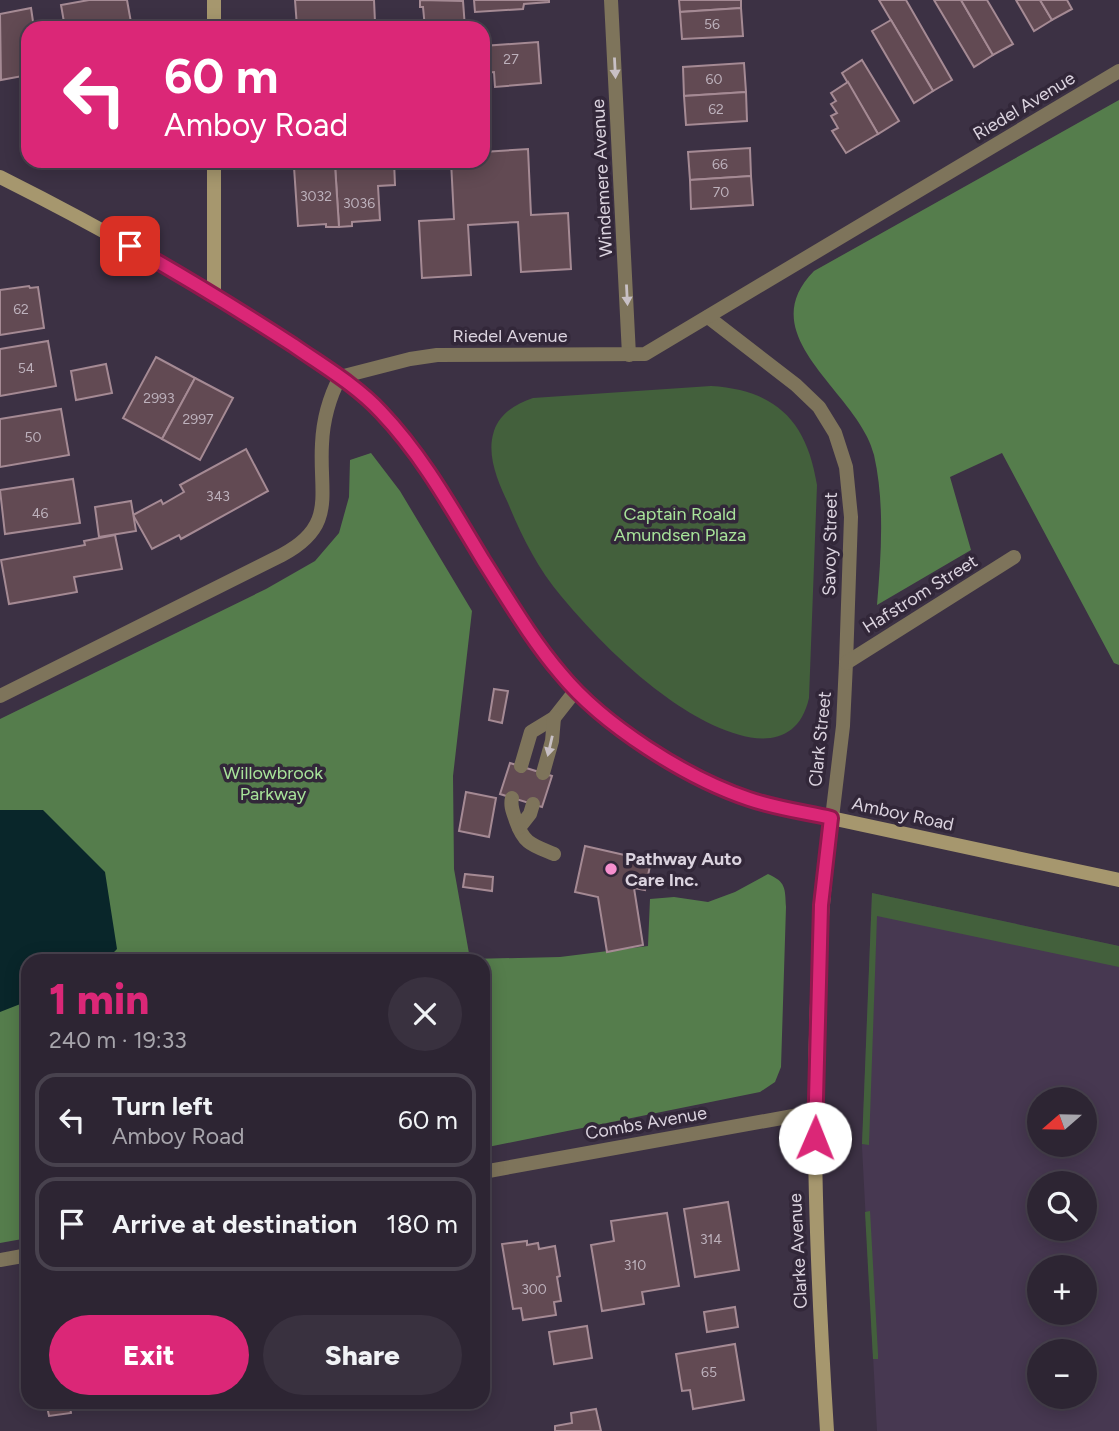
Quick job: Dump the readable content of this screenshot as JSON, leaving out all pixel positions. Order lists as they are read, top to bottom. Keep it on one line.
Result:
{"streets":{"main road":["Amboy Road","Clarke Avenue"],"street":["Riedel Avenue","Windemere Avenue","Savoy Street","Hafstrom Street","Clark Street","Combs Avenue"]},"crossings":[["Riedel Avenue","Windemere Avenue"],["Riedel Avenue","Savoy Street"],["Riedel Avenue","Amboy Road"],["Savoy Street","Hafstrom Street"],["Savoy Street","Clark Street"],["Hafstrom Street","Clark Street"],["Clark Street","Amboy Road"],["Clark Street","Clarke Avenue"],["Amboy Road","Clarke Avenue"],["Combs Avenue","Clarke Avenue"]],"one_way":["Windemere Avenue"],"parks":["Captain Roald Amundsen Plaza","Willowbrook Parkway"],"places":["Pathway Auto Care Inc."],"house_numbers":["56","27","60","62","66","70","3032","3036","62","54","2993","2997","50","343","46","314","310","300","65"],"north":"left","page":{"turn":["60 m","Amboy Road"],"heading":["1 min","240 m · 19:33"],"list":[{"name":"Turn left","note":"Amboy Road","value":"60 m"},{"name":"Arrive at destination","value":"180 m"}],"map_buttons":["+","−"],"buttons":["Exit","Share"]}}
